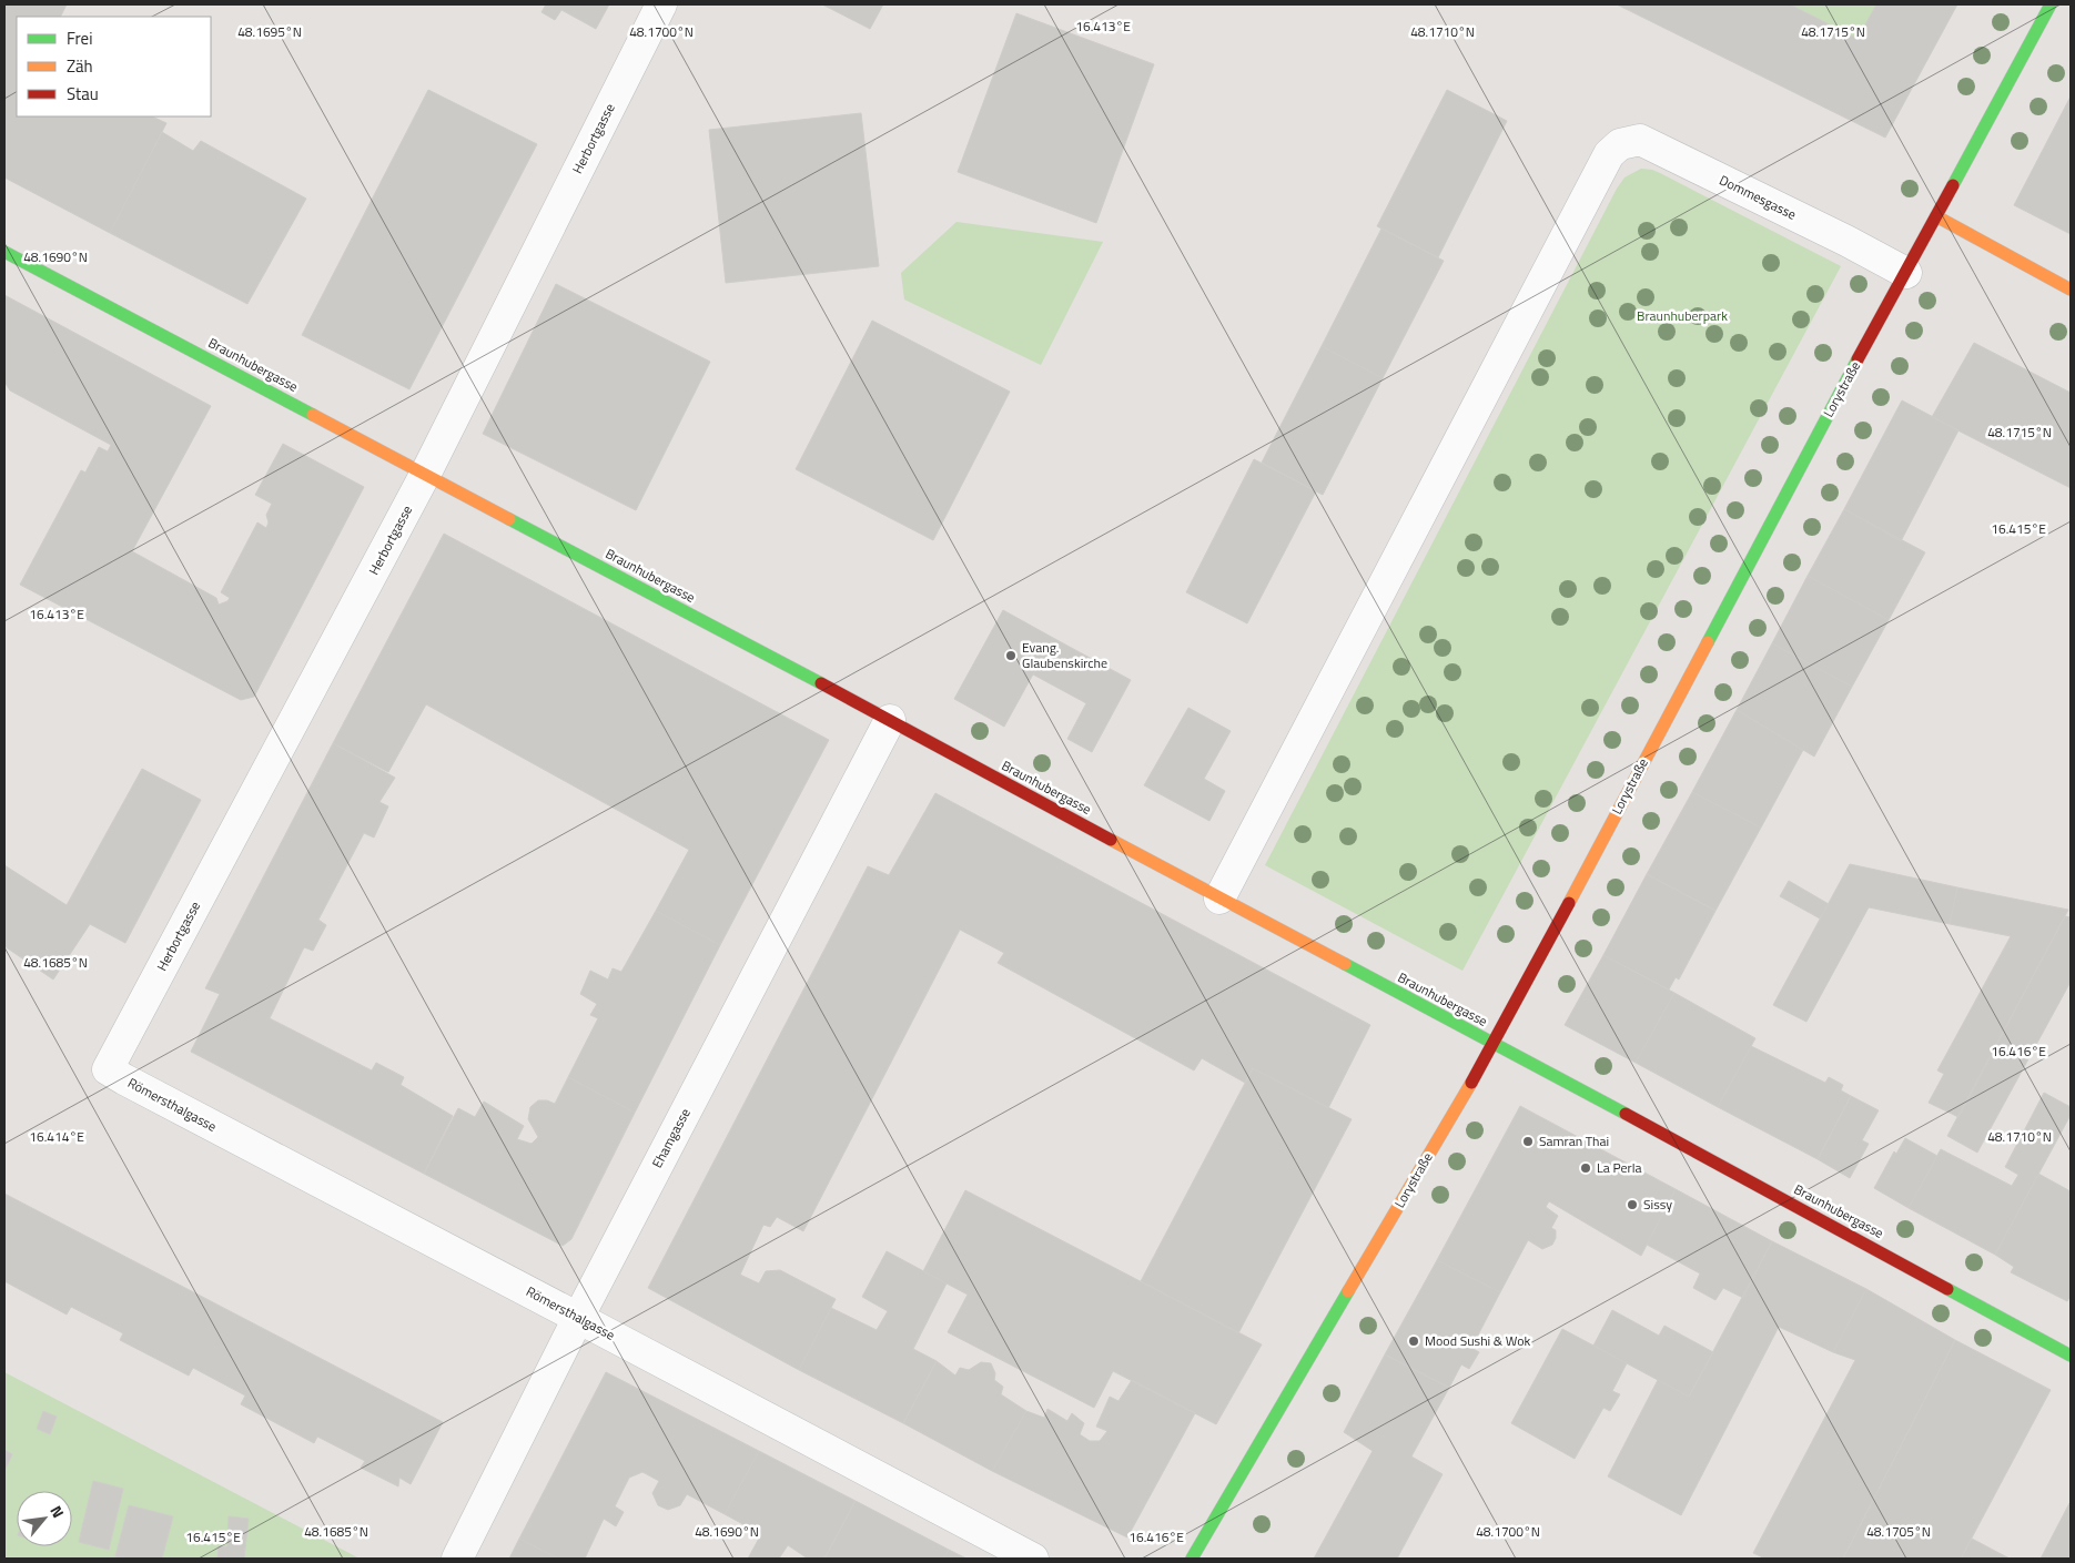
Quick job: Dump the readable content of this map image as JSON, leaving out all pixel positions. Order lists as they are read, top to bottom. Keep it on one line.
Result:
{"streets":{"street":["Herbortgasse","Dommesgasse","Braunhubergasse","Lorystraße","Römersthalgasse","Ehamgasse"]},"crossings":[["Herbortgasse","Braunhubergasse"],["Herbortgasse","Römersthalgasse"],["Dommesgasse","Braunhubergasse"],["Dommesgasse","Lorystraße"],["Braunhubergasse","Lorystraße"],["Braunhubergasse","Ehamgasse"],["Römersthalgasse","Ehamgasse"]],"parks":["Braunhuberpark"],"places":["Evang. Glaubenskirche","Samran Thai","La Perla","Sissy","Mood Sushi & Wok"],"legend":["Frei","Zäh","Stau"],"north":"top right","coordinates":["16.413°E","48.1695°N","48.1700°N","48.1710°N","48.1715°N","48.1690°N","16.415°E","48.1685°N","16.416°E","16.414°E","48.1705°N"]}
